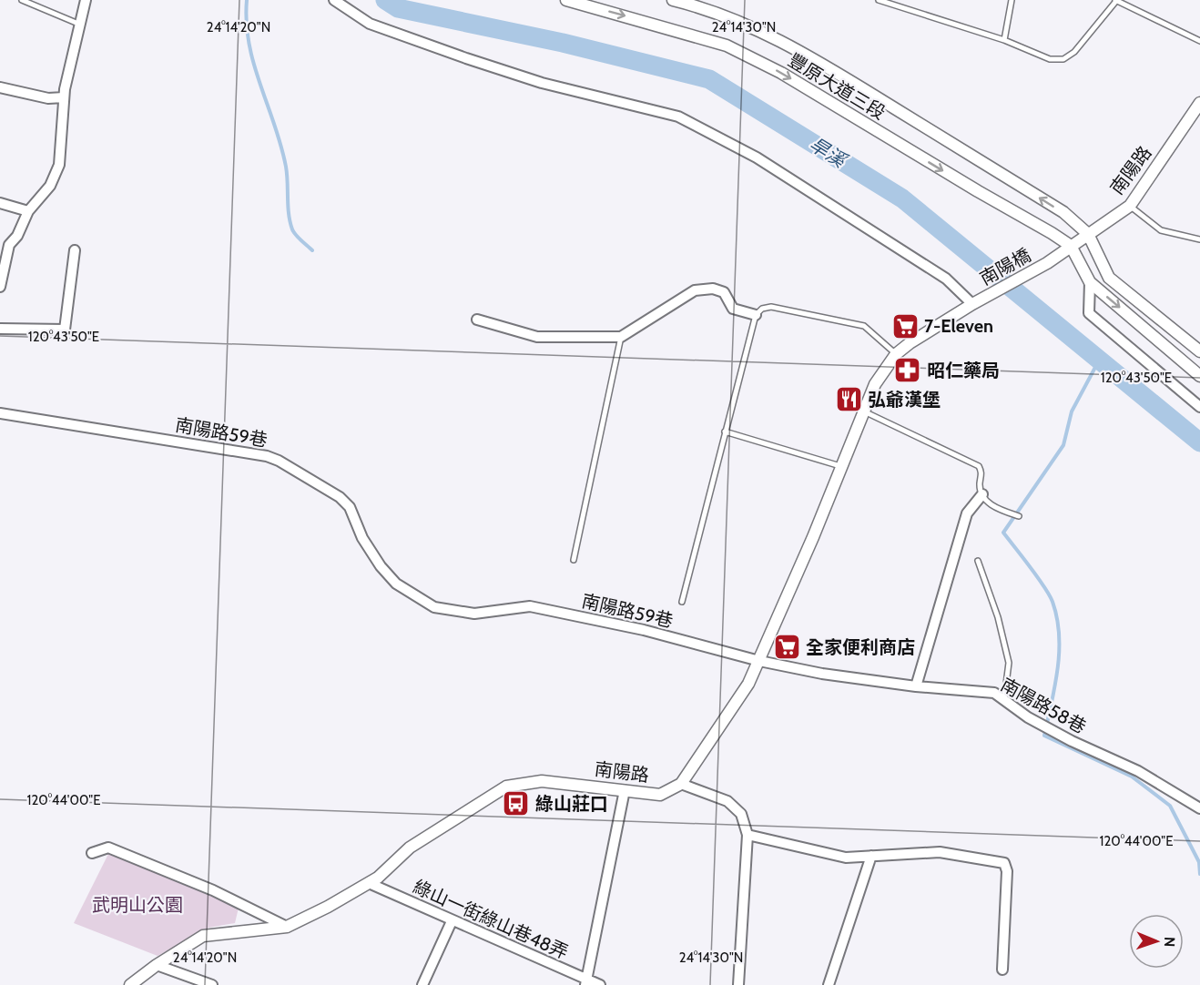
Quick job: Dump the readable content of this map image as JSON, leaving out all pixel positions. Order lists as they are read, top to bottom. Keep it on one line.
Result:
{"streets":{"street":["豐原大道三段","南陽路","南陽橋","南陽路59巷","南陽路58巷","綠山一街綠山巷48弄"]},"crossings":[["豐原大道三段","南陽路"],["南陽路","南陽橋"],["南陽路","綠山一街綠山巷48弄"],["南陽路59巷","南陽路58巷"]],"water":["旱溪"],"parks":["武明山公園"],"places":{"supermarket":["7-Eleven","全家便利商店"],"pharmacy":["昭仁藥局"],"restaurant":["弘爺漢堡"],"bus stop":["綠山莊口"]},"north":"right","coordinates":["24°14'20\"N","24°14'30\"N","120°43'50\"E","120°44'00\"E"]}
